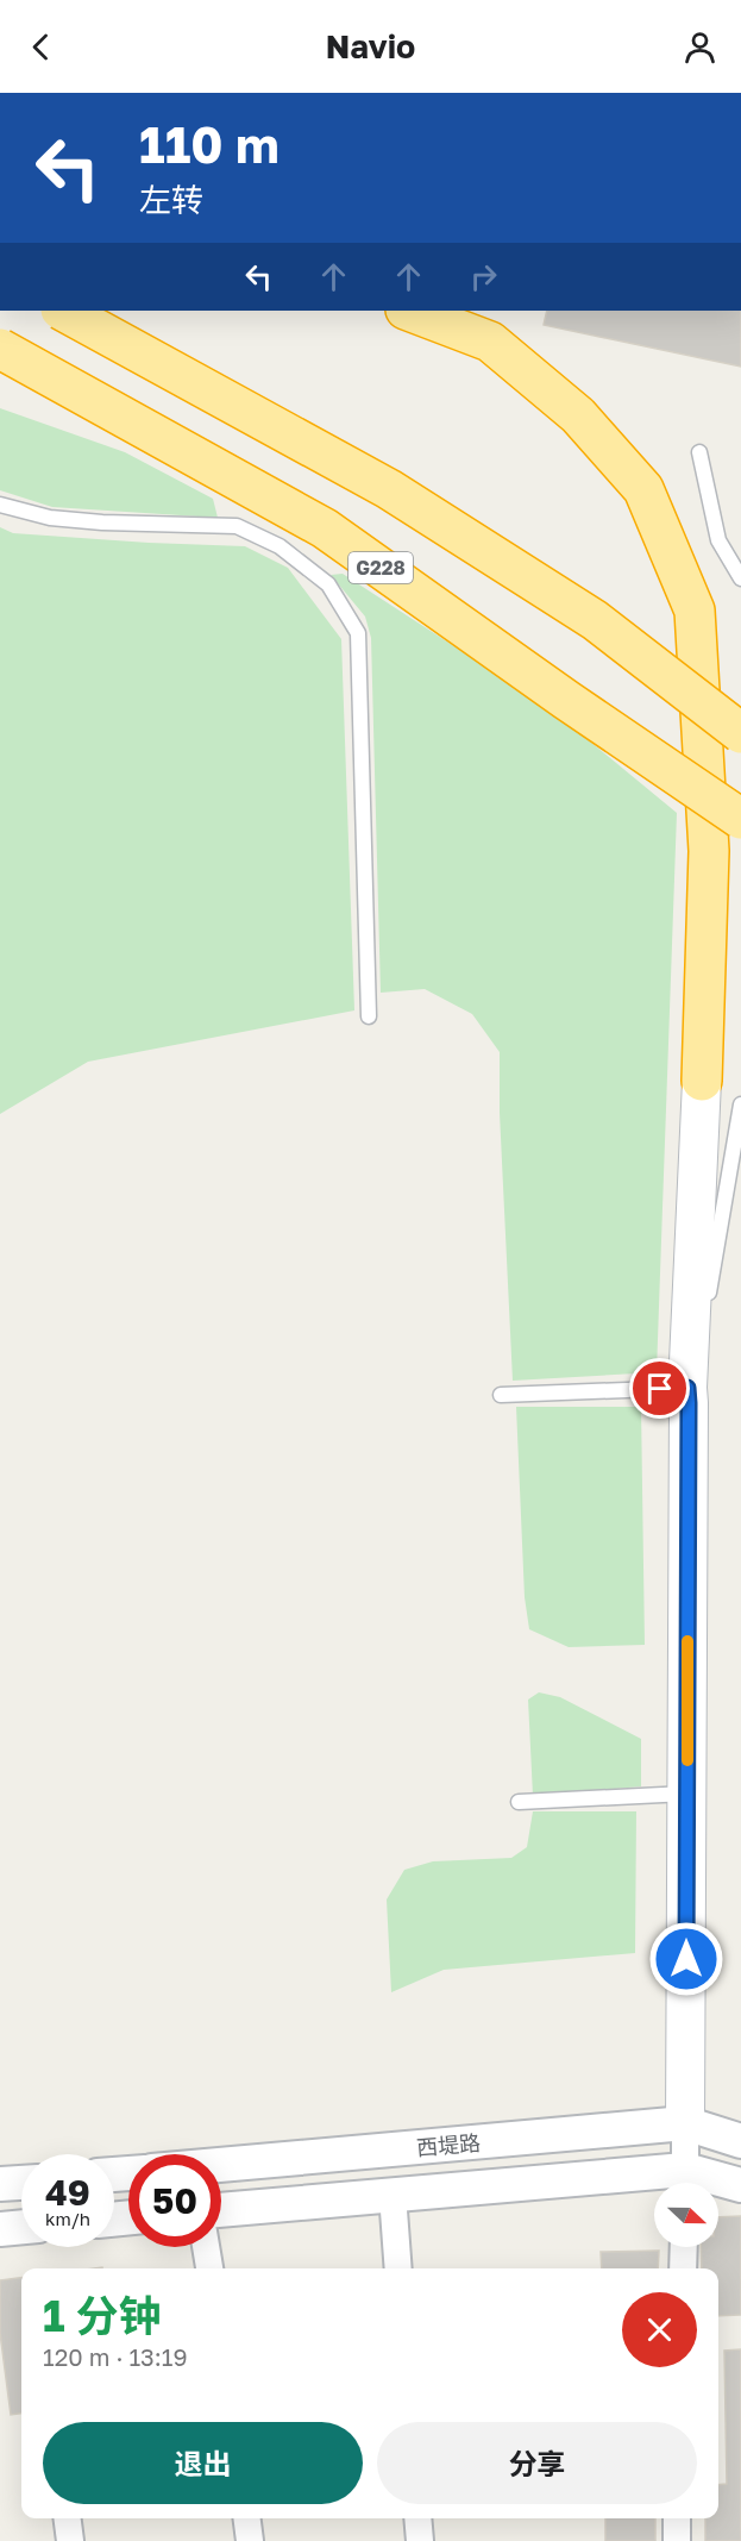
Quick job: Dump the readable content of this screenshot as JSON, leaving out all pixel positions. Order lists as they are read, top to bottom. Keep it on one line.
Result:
{"streets":{"highway":["G228"],"street":["西堤路"]},"north":"right","page":{"header":"Navio","turn":["110 m","左转"],"speed":"49 km/h","limit":"50","heading":["1 分钟","120 m · 13:19"],"buttons":["退出","分享"]}}
